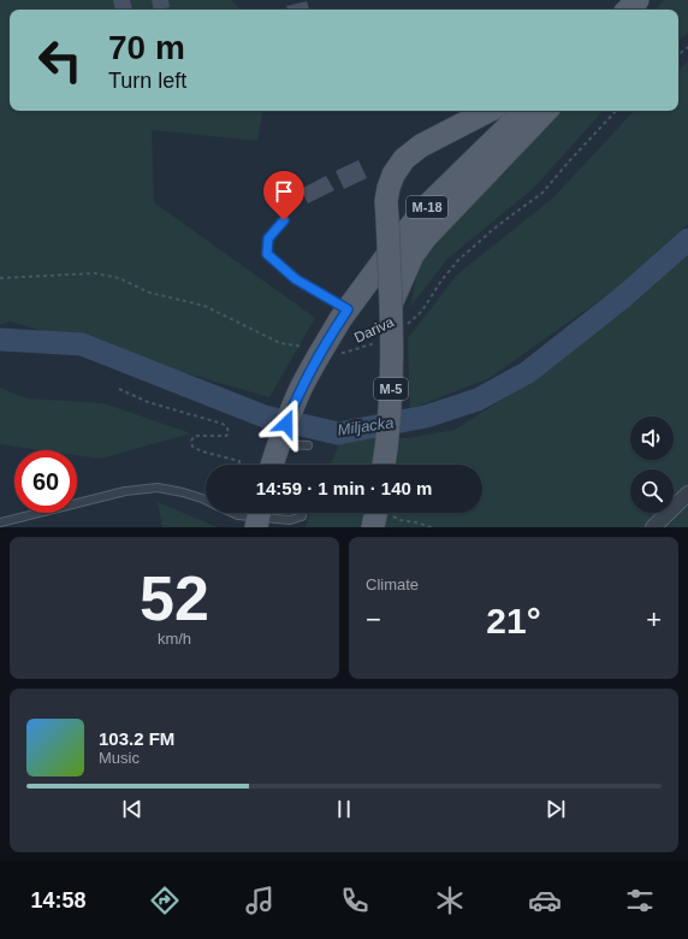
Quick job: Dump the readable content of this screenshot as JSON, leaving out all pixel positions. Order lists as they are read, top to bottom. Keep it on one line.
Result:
{"streets":{"main road":["M-18","M-5"],"path":["Dariva"]},"water":["Miljacka"],"page":{"turn":["70 m","Turn left"],"limit":"60","trip":"14:59 · 1 min · 140 m","tile":[["52","km/h"],"Climate"],"heat":["−","21°","+"],"song":["103.2 FM","Music"],"tabs":"14:58"}}
